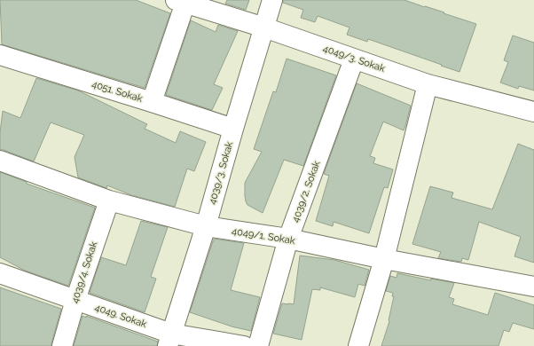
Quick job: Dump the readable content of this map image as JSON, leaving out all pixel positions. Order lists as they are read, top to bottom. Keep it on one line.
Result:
{"streets":{"street":["4049/3. Sokak","4051. Sokak","4039/3. Sokak","4039/2. Sokak","4049/1. Sokak","4039/4. Sokak","4049. Sokak"]},"crossings":[["4049/3. Sokak","4039/3. Sokak"],["4049/3. Sokak","4039/2. Sokak"],["4051. Sokak","4039/3. Sokak"],["4039/3. Sokak","4049/1. Sokak"],["4039/3. Sokak","4049. Sokak"],["4039/2. Sokak","4049/1. Sokak"],["4049/1. Sokak","4039/4. Sokak"],["4039/4. Sokak","4049. Sokak"]]}
